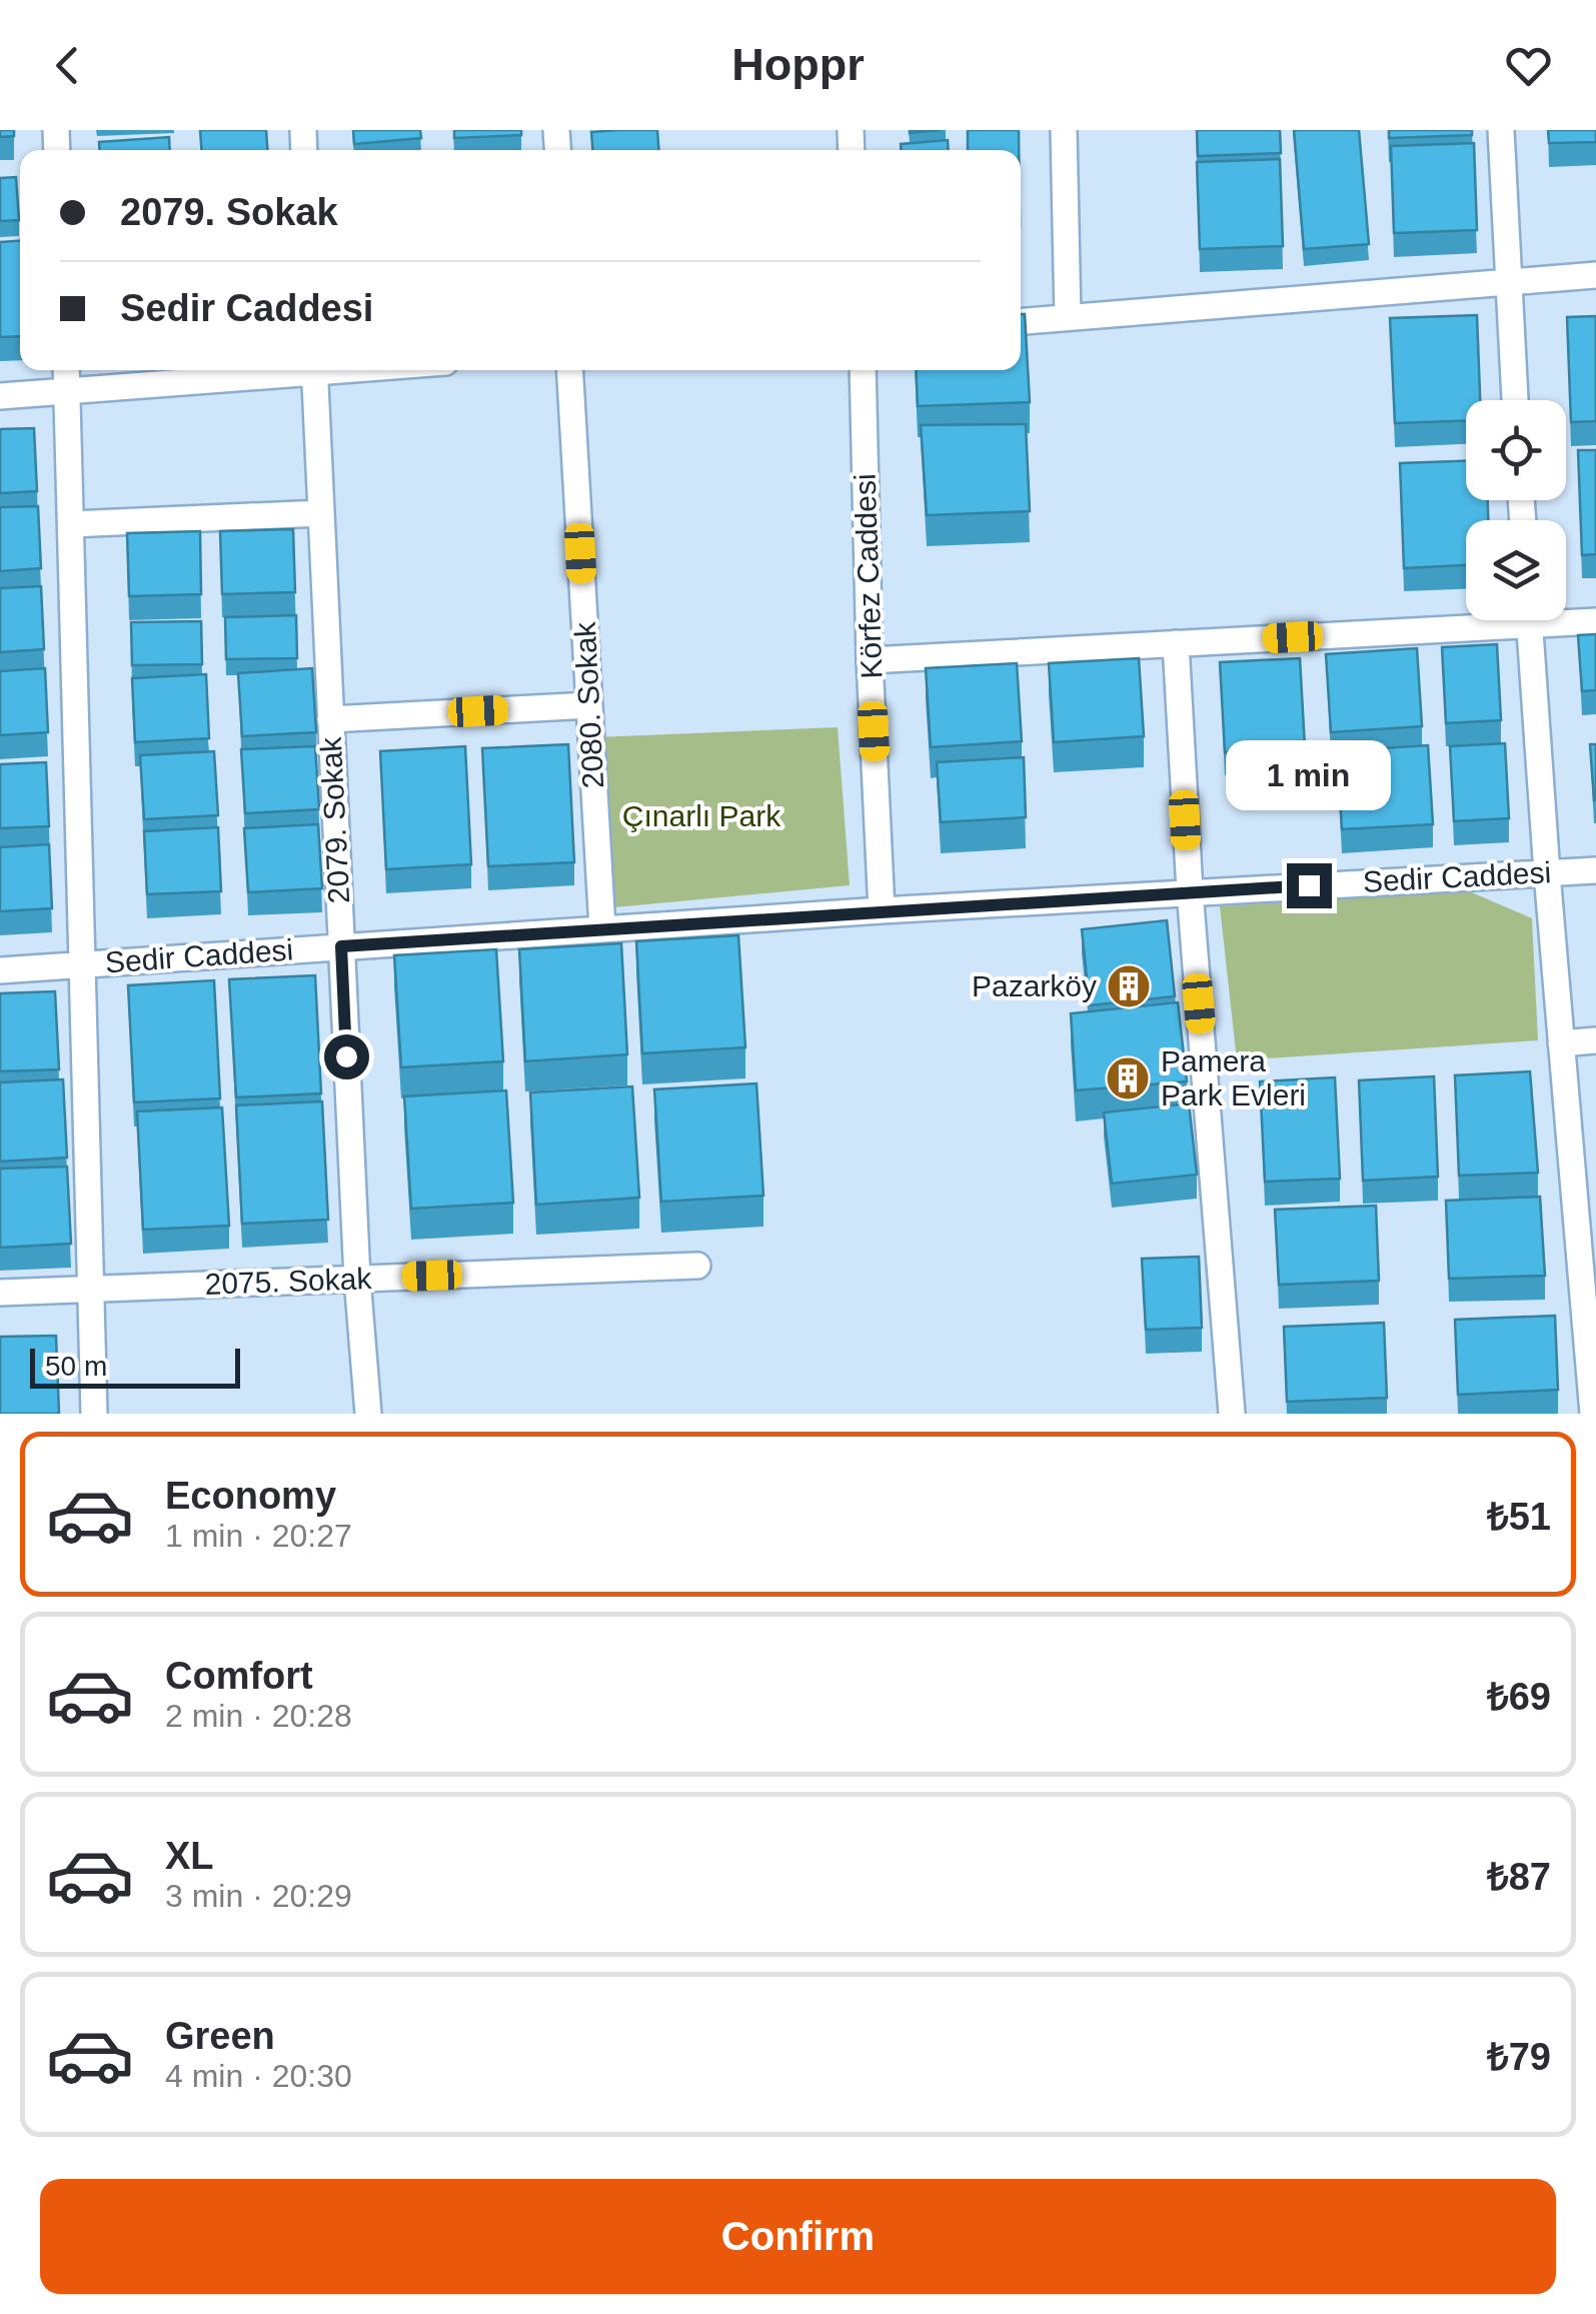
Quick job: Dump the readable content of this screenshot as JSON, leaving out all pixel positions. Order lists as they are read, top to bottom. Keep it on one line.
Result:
{"streets":{"street":["Körfez Caddesi","2080. Sokak","2079. Sokak","Sedir Caddesi","2075. Sokak"]},"crossings":[["Körfez Caddesi","Sedir Caddesi"],["2080. Sokak","Sedir Caddesi"],["2079. Sokak","Sedir Caddesi"],["2079. Sokak","2075. Sokak"]],"parks":["Çınarlı Park"],"places":{"building":["Pazarköy","Pamera Park Evleri"]},"scale_bar":"50 m","page":{"header":"Hoppr","banner":["2079. Sokak","Sedir Caddesi"],"bubble":"1 min","scale":"50 m","list":[{"name":"Economy","note":"1 min · 20:27","value":"₺51"},{"name":"Comfort","note":"2 min · 20:28","value":"₺69"},{"name":"XL","note":"3 min · 20:29","value":"₺87"},{"name":"Green","note":"4 min · 20:30","value":"₺79"}],"buttons":"Confirm"}}
